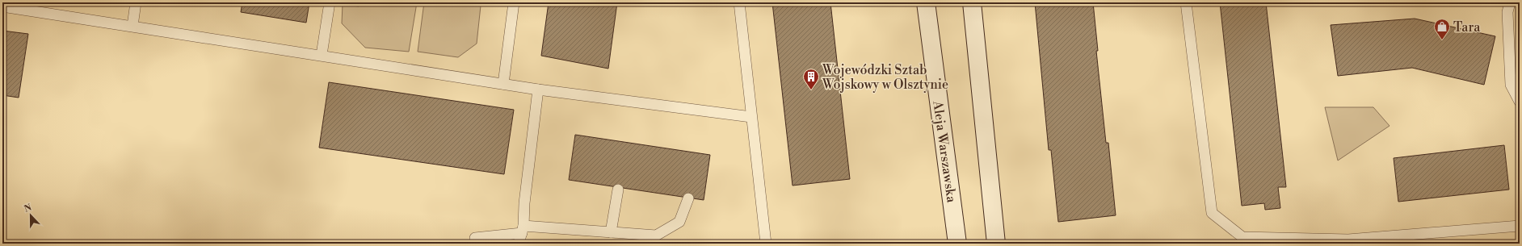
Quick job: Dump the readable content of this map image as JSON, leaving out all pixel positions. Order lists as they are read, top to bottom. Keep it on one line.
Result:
{"streets":{"main road":["Aleja Warszawska"]},"places":{"shop":["Tara"],"building":["Wojewódzki Sztab Wojskowy w Olsztynie"]},"north":"top"}
